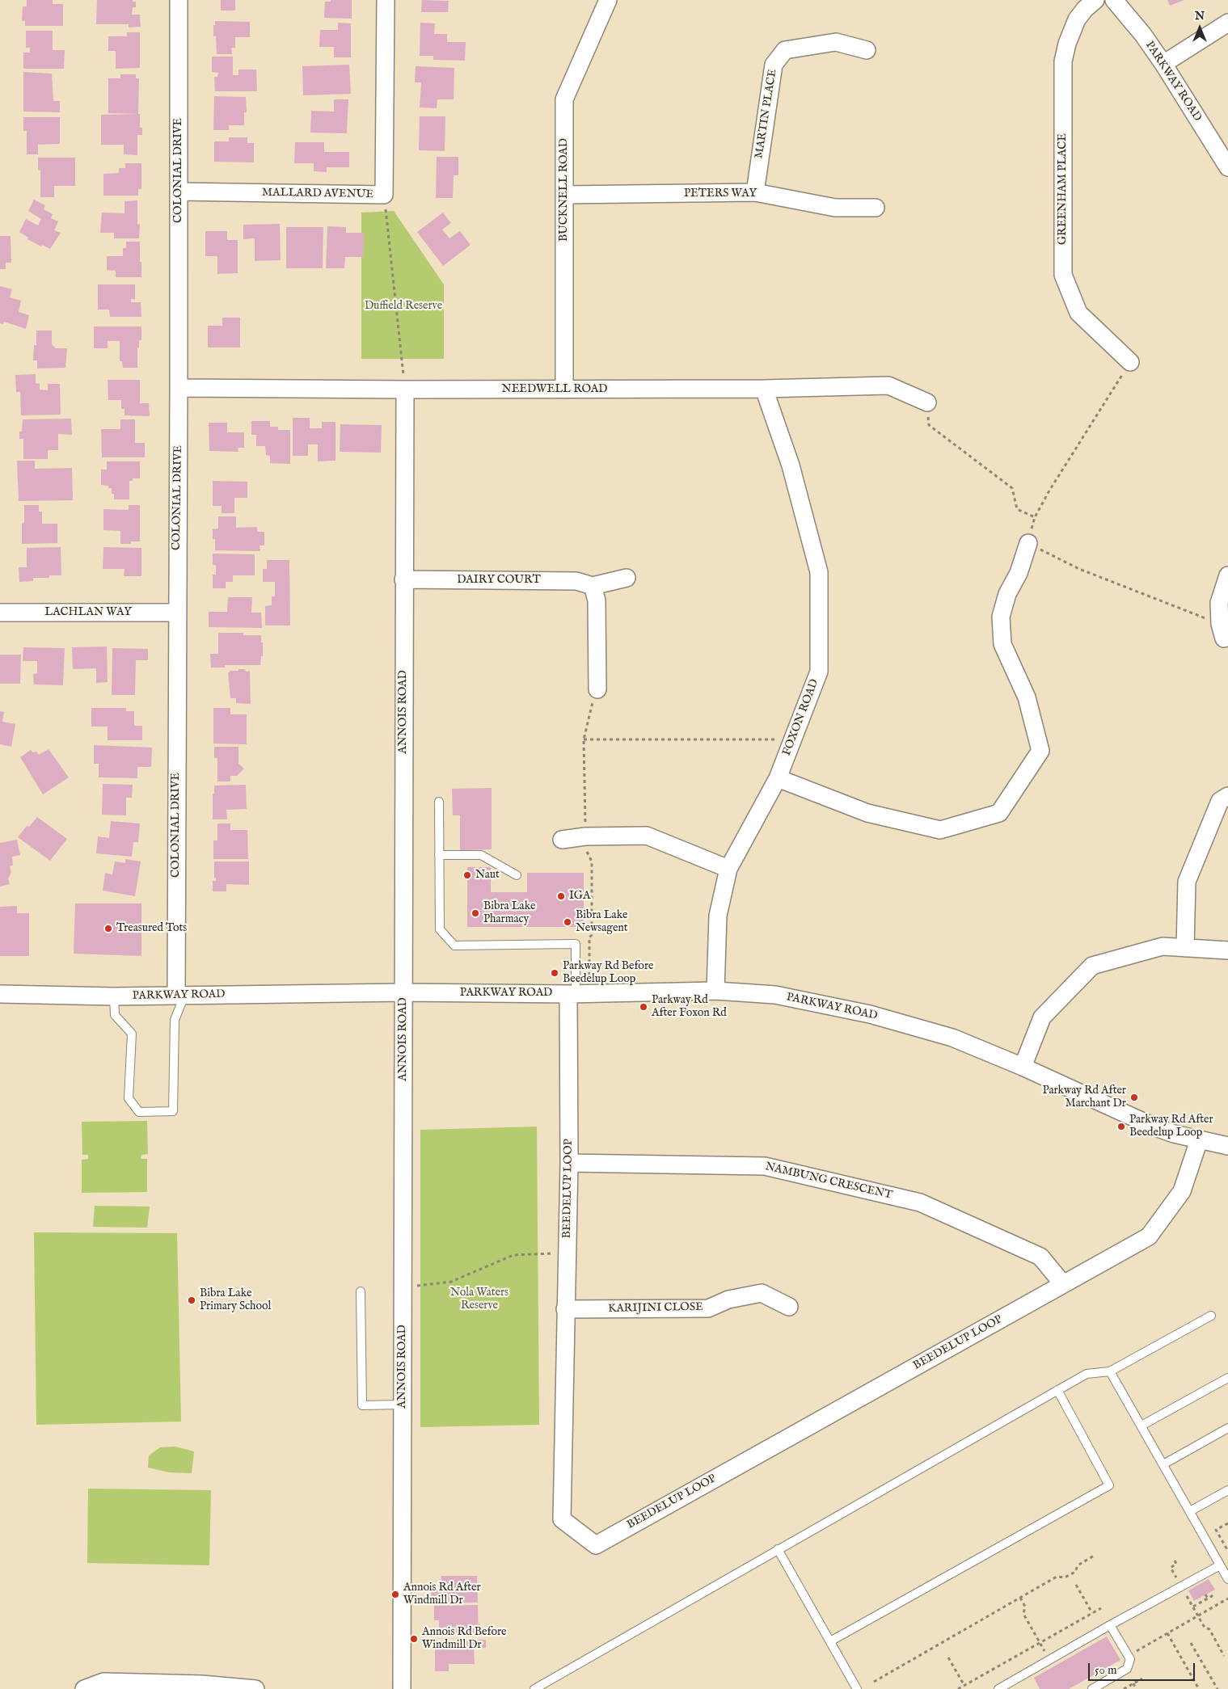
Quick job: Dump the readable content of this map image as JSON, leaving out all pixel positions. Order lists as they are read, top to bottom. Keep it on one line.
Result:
{"streets":{"street":["PARKWAY ROAD","MARTIN PLACE","COLONIAL DRIVE","GREENHAM PLACE","BUCKNELL ROAD","MALLARD AVENUE","PETERS WAY","NEEDWELL ROAD","DAIRY COURT","LACHLAN WAY","ANNOIS ROAD","FOXON ROAD","NAMBUNG CRESCENT","BEEDELUP LOOP","KARIJINI CLOSE"]},"crossings":[["PARKWAY ROAD","COLONIAL DRIVE"],["PARKWAY ROAD","ANNOIS ROAD"],["PARKWAY ROAD","FOXON ROAD"],["PARKWAY ROAD","BEEDELUP LOOP"],["MARTIN PLACE","PETERS WAY"],["COLONIAL DRIVE","MALLARD AVENUE"],["COLONIAL DRIVE","NEEDWELL ROAD"],["COLONIAL DRIVE","LACHLAN WAY"],["BUCKNELL ROAD","PETERS WAY"],["BUCKNELL ROAD","NEEDWELL ROAD"],["NEEDWELL ROAD","ANNOIS ROAD"],["NEEDWELL ROAD","FOXON ROAD"],["DAIRY COURT","ANNOIS ROAD"],["NAMBUNG CRESCENT","BEEDELUP LOOP"],["BEEDELUP LOOP","KARIJINI CLOSE"]],"parks":["Duffield Reserve","Nola Waters Reserve"],"places":["Naut","IGA","Bibra Lake Pharmacy","Bibra Lake Newsagent","Treasured Tots","Parkway Rd Before Beedelup Loop","Parkway Rd After Foxon Rd","Parkway Rd After Marchant Dr","Parkway Rd After Beedelup Loop","Bibra Lake Primary School","Annois Rd After Windmill Dr","Annois Rd Before Windmill Dr"],"scale_bar":"50 m","north":"top"}
